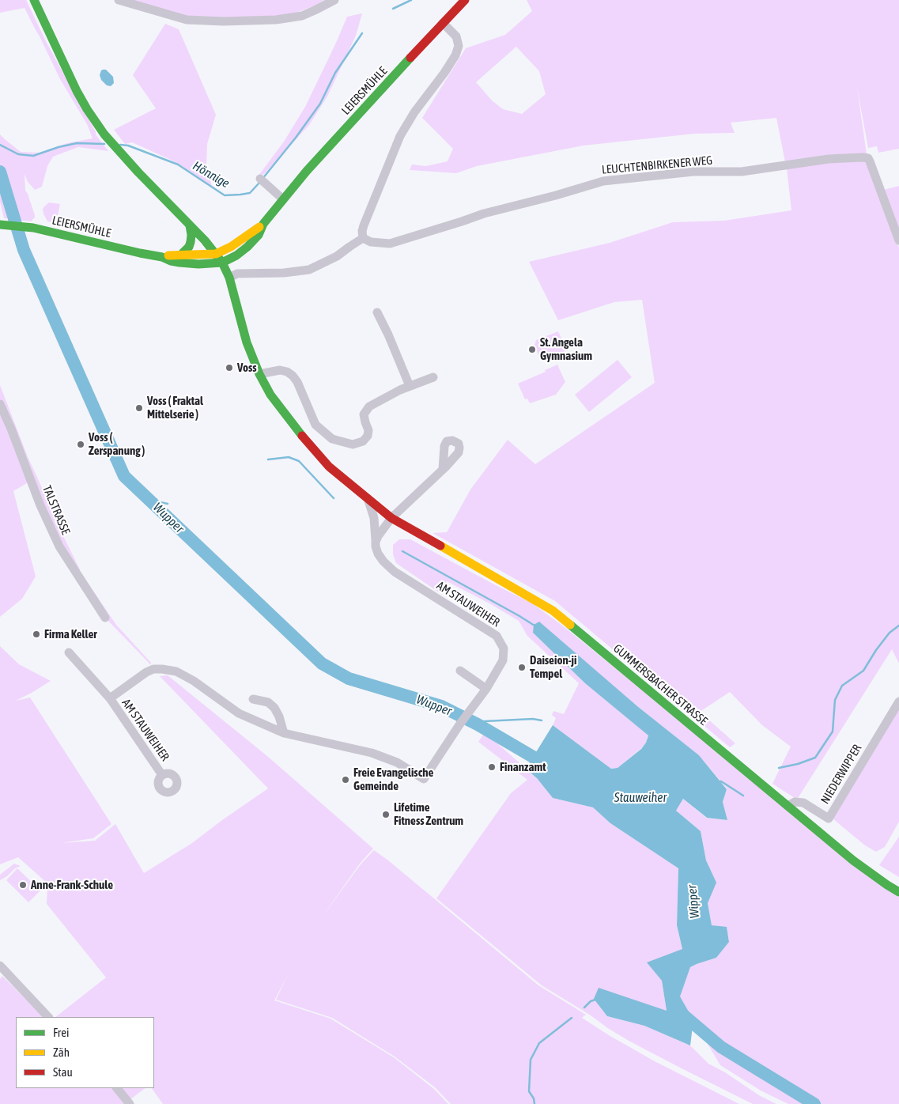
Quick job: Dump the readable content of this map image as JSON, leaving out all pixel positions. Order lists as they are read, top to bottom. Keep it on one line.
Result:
{"streets":{"main road":["LEIERSMÜHLE","GUMMERSBACHER STRASSE"],"street":["LEUCHTENBIRKENER WEG","TALSTRASSE","AM STAUWEIHER","NIEDERWIPPER"]},"crossings":[["LEIERSMÜHLE","GUMMERSBACHER STRASSE"],["AM STAUWEIHER","GUMMERSBACHER STRASSE"],["GUMMERSBACHER STRASSE","NIEDERWIPPER"]],"water":["Hönnige","Wupper","Stauweiher","Wipper"],"places":["St. Angela Gymnasium","Voss","Voss ( Fraktal Mittelserie )","Voss ( Zerspanung )","Firma Keller","Daiseion-ji Tempel","Finanzamt","Freie Evangelische Gemeinde","Lifetime Fitness Zentrum","Anne-Frank-Schule"],"legend":["Frei","Zäh","Stau"]}
